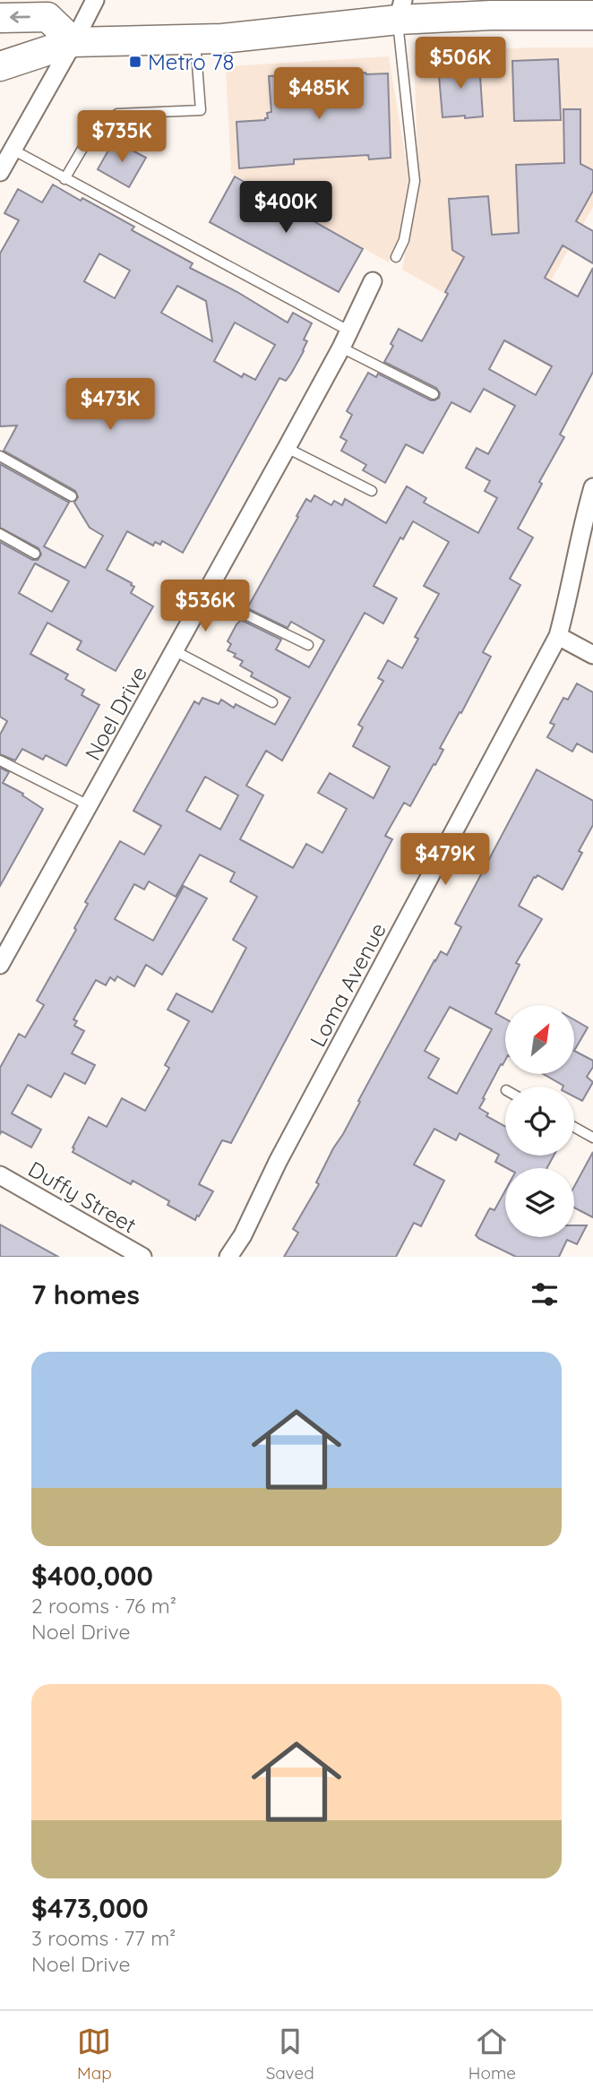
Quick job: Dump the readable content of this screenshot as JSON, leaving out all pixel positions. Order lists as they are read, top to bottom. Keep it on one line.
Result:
{"streets":{"street":["Noel Drive","Loma Avenue","Duffy Street"]},"places":{"transit":["Metro 78"]},"north":"top right","page":{"price":["$506K","$485K","$735K","$400K","$473K","$536K","$479K"],"heading":"7 homes","list":[{"name":"$400,000","note":"2 rooms · 76 m² · Noel Drive"},{"name":"$473,000","note":"3 rooms · 77 m² · Noel Drive"}],"tabs":["Map","Saved","Home"]}}
